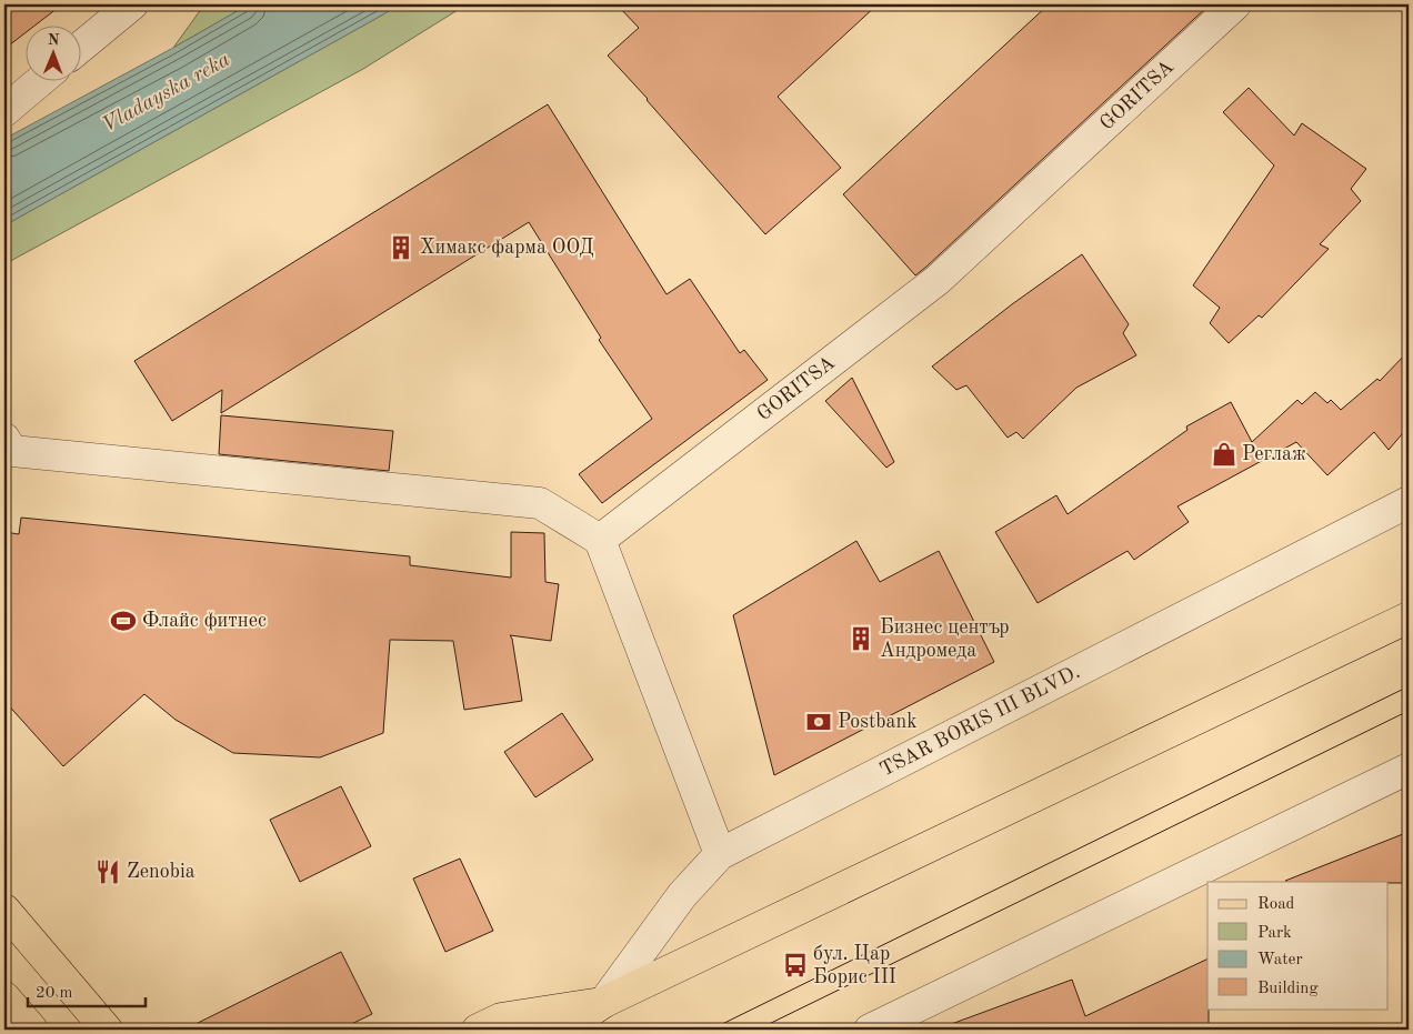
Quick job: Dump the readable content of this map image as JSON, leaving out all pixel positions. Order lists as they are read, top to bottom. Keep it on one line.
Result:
{"streets":{"main road":["TSAR BORIS III BLVD."],"street":["GORITSA"]},"water":["Vladayska reka"],"places":{"building":["Химакс фарма ООД","Бизнес център Андромеда"],"shop":["Реглаж"],"sports":["Флайс фитнес"],"bank":["Postbank"],"restaurant":["Zenobia"],"bus stop":["бул. Цар Борис ІІІ"]},"legend":["Road","Park","Water","Building"],"scale_bar":"20 m","north":"top"}
